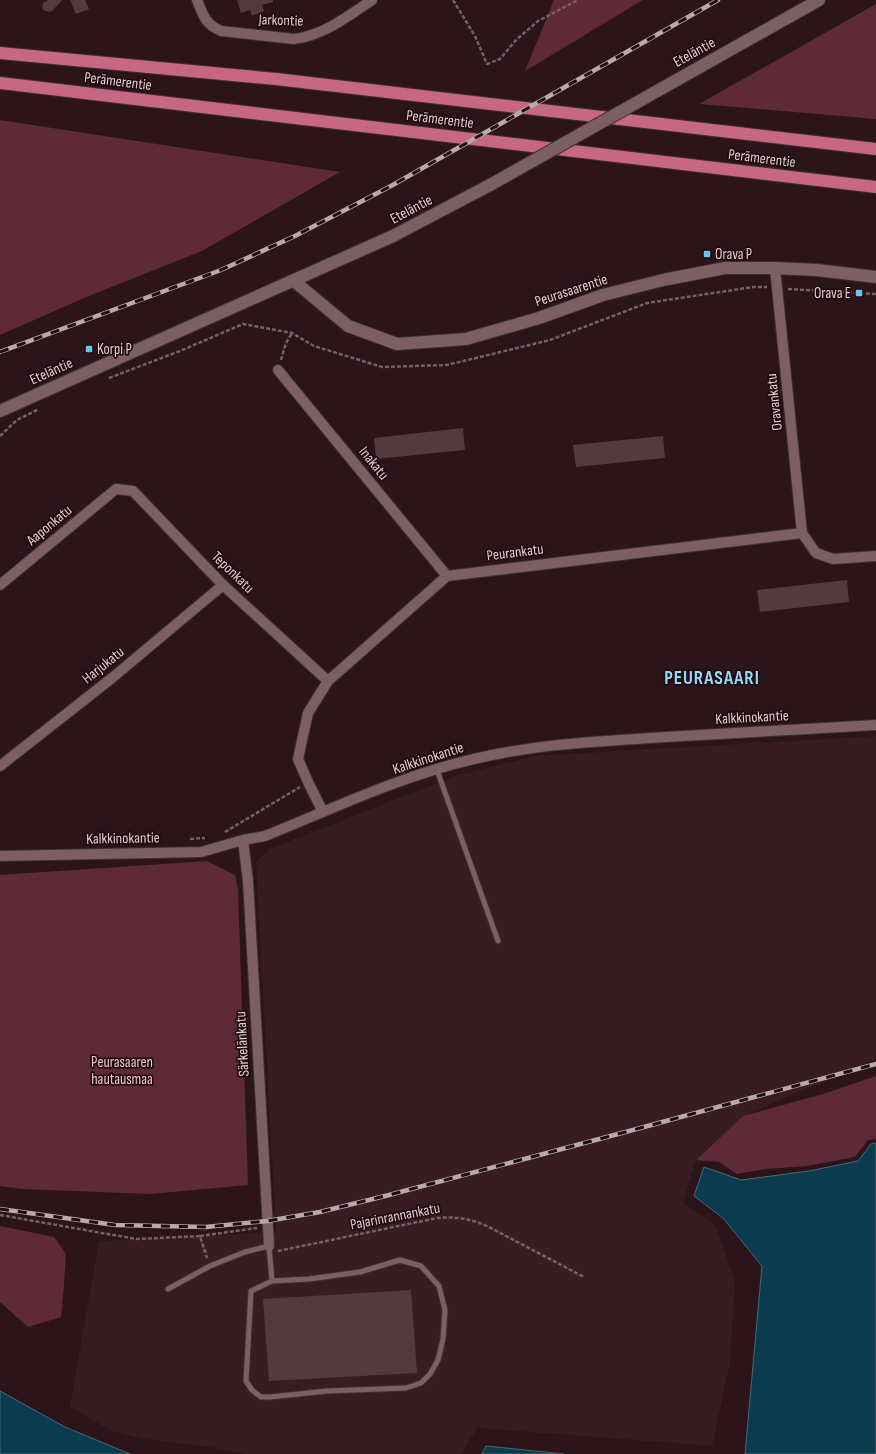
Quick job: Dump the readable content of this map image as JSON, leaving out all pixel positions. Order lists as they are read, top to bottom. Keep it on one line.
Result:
{"streets":{"highway":["Perämerentie"],"main road":["Eteläntie","Peurasaarentie"],"street":["Jarkontie","Oravankatu","Inakatu","Aaponkatu","Peurankatu","Teponkatu","Harjukatu","Kalkkinokantie","Särkelänkatu"],"path":["Pajarinrannankatu"]},"crossings":[["Eteläntie","Peurasaarentie"],["Peurasaarentie","Oravankatu"],["Oravankatu","Peurankatu"],["Inakatu","Peurankatu"],["Aaponkatu","Teponkatu"],["Teponkatu","Harjukatu"],["Kalkkinokantie","Särkelänkatu"],["Särkelänkatu","Pajarinrannankatu"]],"districts":["PEURASAARI"],"parks":["Peurasaaren hautausmaa"],"places":{"transit":["Orava P","Orava E","Korpi P"]}}
